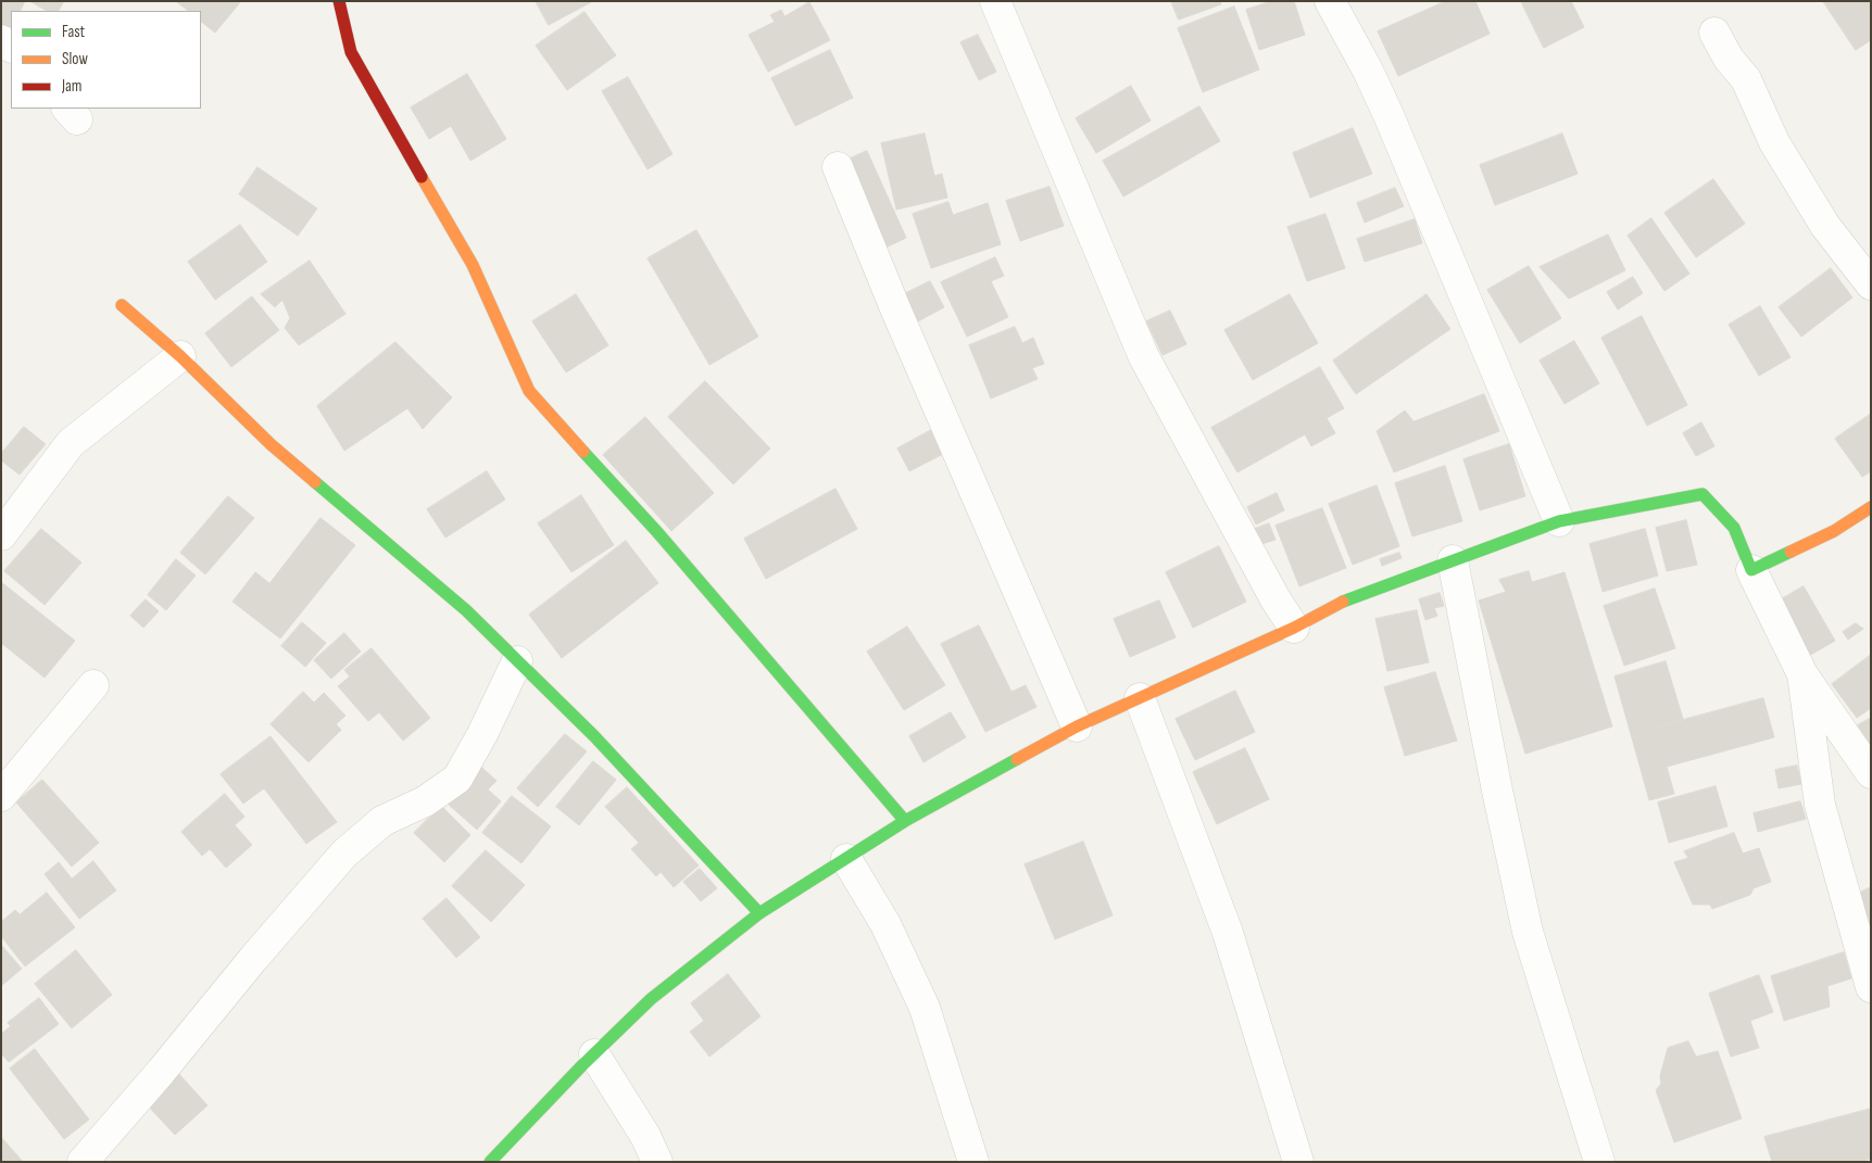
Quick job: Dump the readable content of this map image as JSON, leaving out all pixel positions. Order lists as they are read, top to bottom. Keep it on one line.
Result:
{"legend":["Fast","Slow","Jam"]}
